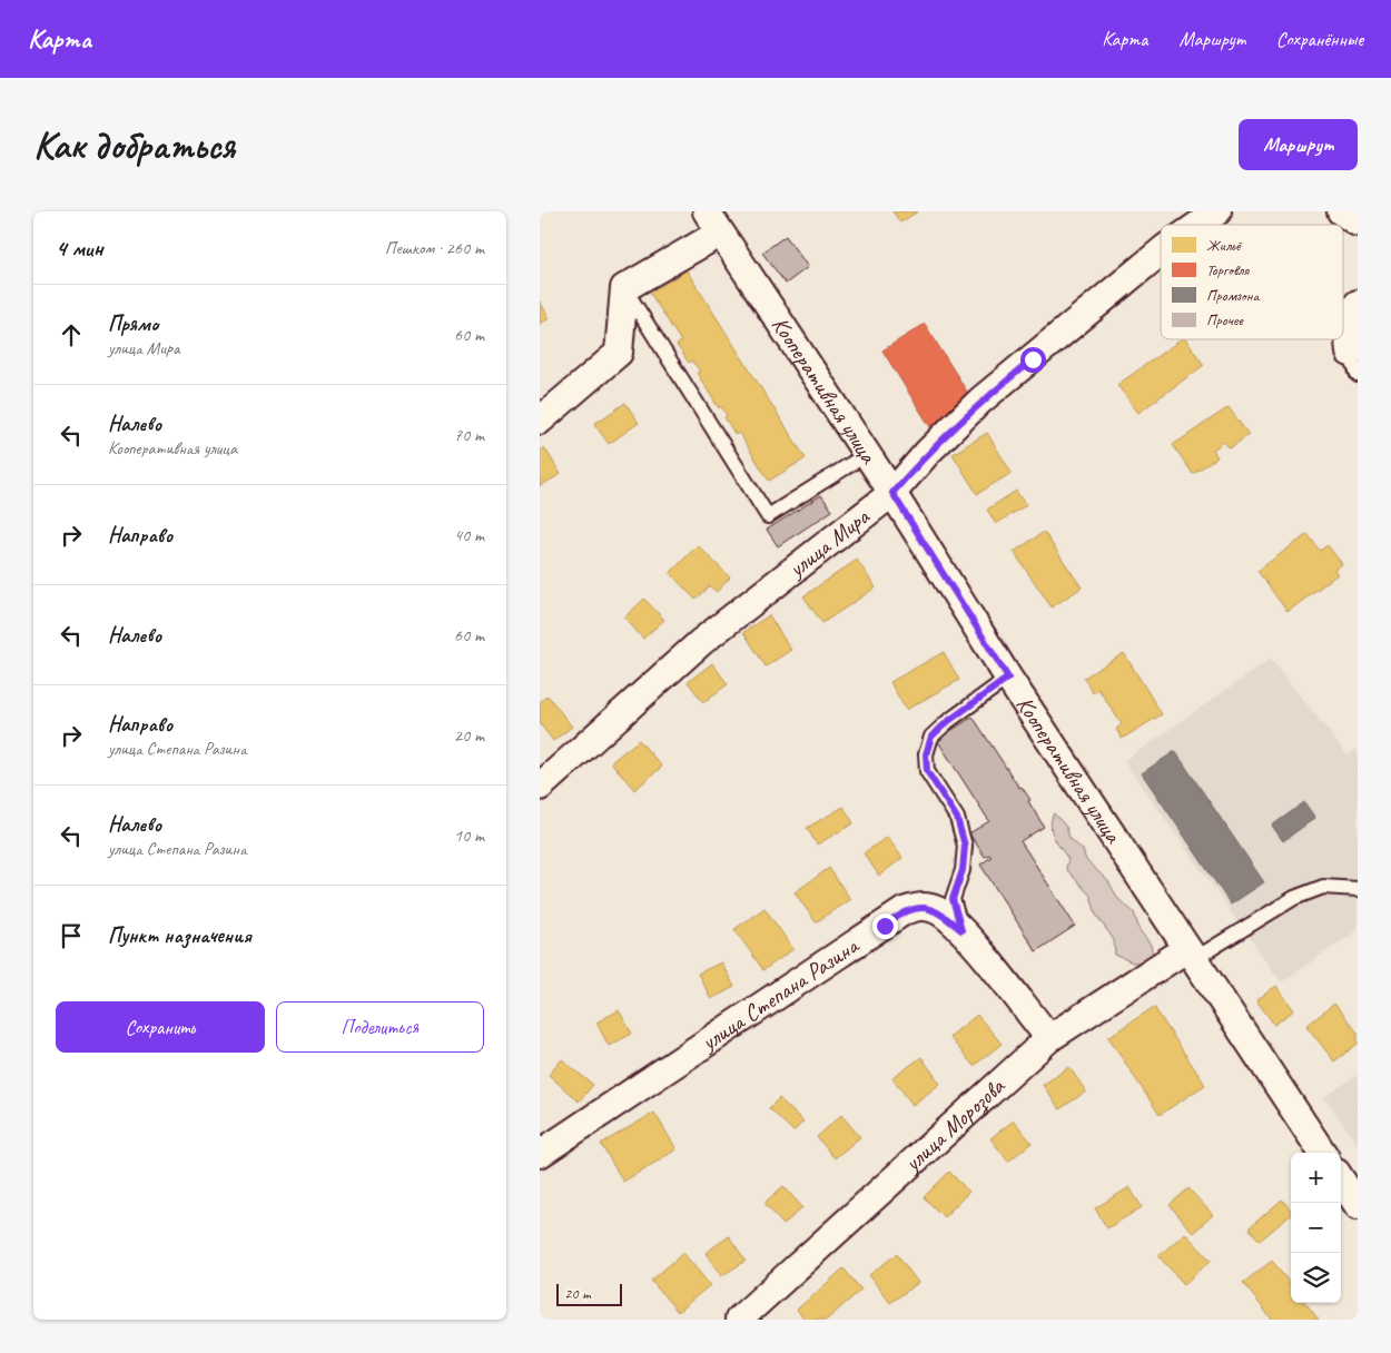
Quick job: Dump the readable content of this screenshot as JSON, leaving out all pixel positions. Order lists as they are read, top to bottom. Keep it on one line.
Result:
{"streets":{"street":["Кооперативная улица","улица Мира","улица Степана Разина","улица Морозова"]},"crossings":[["Кооперативная улица","улица Мира"],["Кооперативная улица","улица Морозова"],["улица Степана Разина","улица Морозова"]],"legend":["Жильё","Торговля","Промзона","Прочее"],"scale_bar":"20 m","page":{"header":"Карта","nav":["Карта","Маршрут","Сохранённые"],"buttons":["Маршрут",["Сохранить","Поделиться"]],"title":"Как добраться","heading":["4 мин","Пешком · 260 m"],"list":[["Прямо","улица Мира","60 m"],["Налево","Кооперативная улица","70 m"],["Направо","40 m"],["Налево","60 m"],["Направо","улица Степана Разина","20 m"],["Налево","улица Степана Разина","10 m"],"Пункт назначения"],"map_buttons":["+","−"],"scale":"20 m"}}
